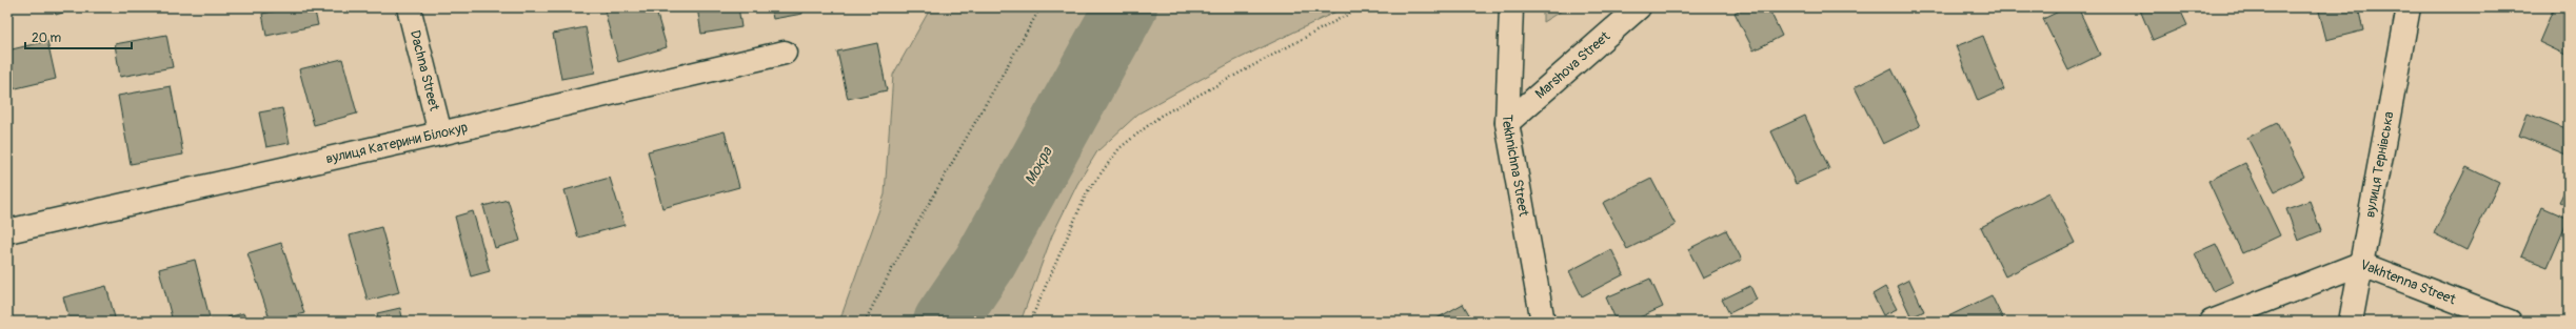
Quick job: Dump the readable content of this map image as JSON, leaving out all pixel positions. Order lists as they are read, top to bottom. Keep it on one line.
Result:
{"streets":{"street":["Marshova Street","Dachna Street","вулиця Катерини Білокур","вулиця Тернівська","Tekhnichna Street","Vakhtenna Street"]},"crossings":[["Marshova Street","Tekhnichna Street"],["Dachna Street","вулиця Катерини Білокур"],["вулиця Тернівська","Vakhtenna Street"]],"water":["Мокра"],"scale_bar":"20 m"}
